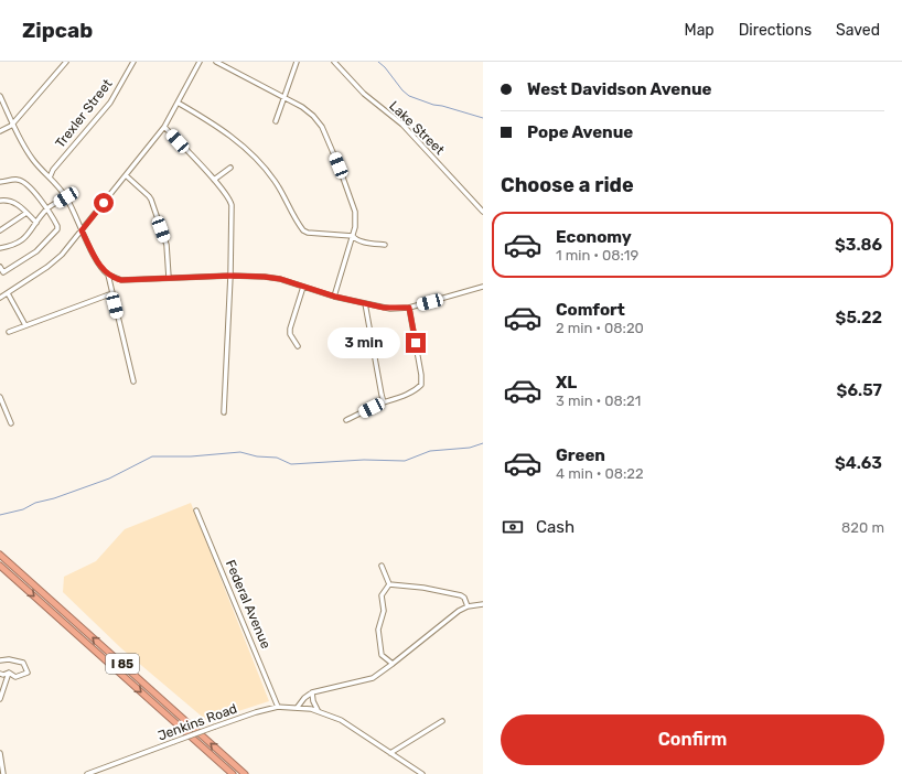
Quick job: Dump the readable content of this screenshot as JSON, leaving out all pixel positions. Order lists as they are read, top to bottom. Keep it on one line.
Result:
{"streets":{"highway":["I 85"],"street":["Trexler Street","Lake Street","Federal Avenue","Jenkins Road"]},"crossings":[["Federal Avenue","Jenkins Road"]],"page":{"header":"Zipcab","nav":["Map","Directions","Saved"],"banner":["West Davidson Avenue","Pope Avenue"],"heading":"Choose a ride","list":[{"name":"Economy","note":"1 min · 08:19","value":"$3.86"},{"name":"Comfort","note":"2 min · 08:20","value":"$5.22"},{"name":"XL","note":"3 min · 08:21","value":"$6.57"},{"name":"Green","note":"4 min · 08:22","value":"$4.63"}],"bubble":"3 min","pay":["Cash","820 m"],"buttons":"Confirm"}}
